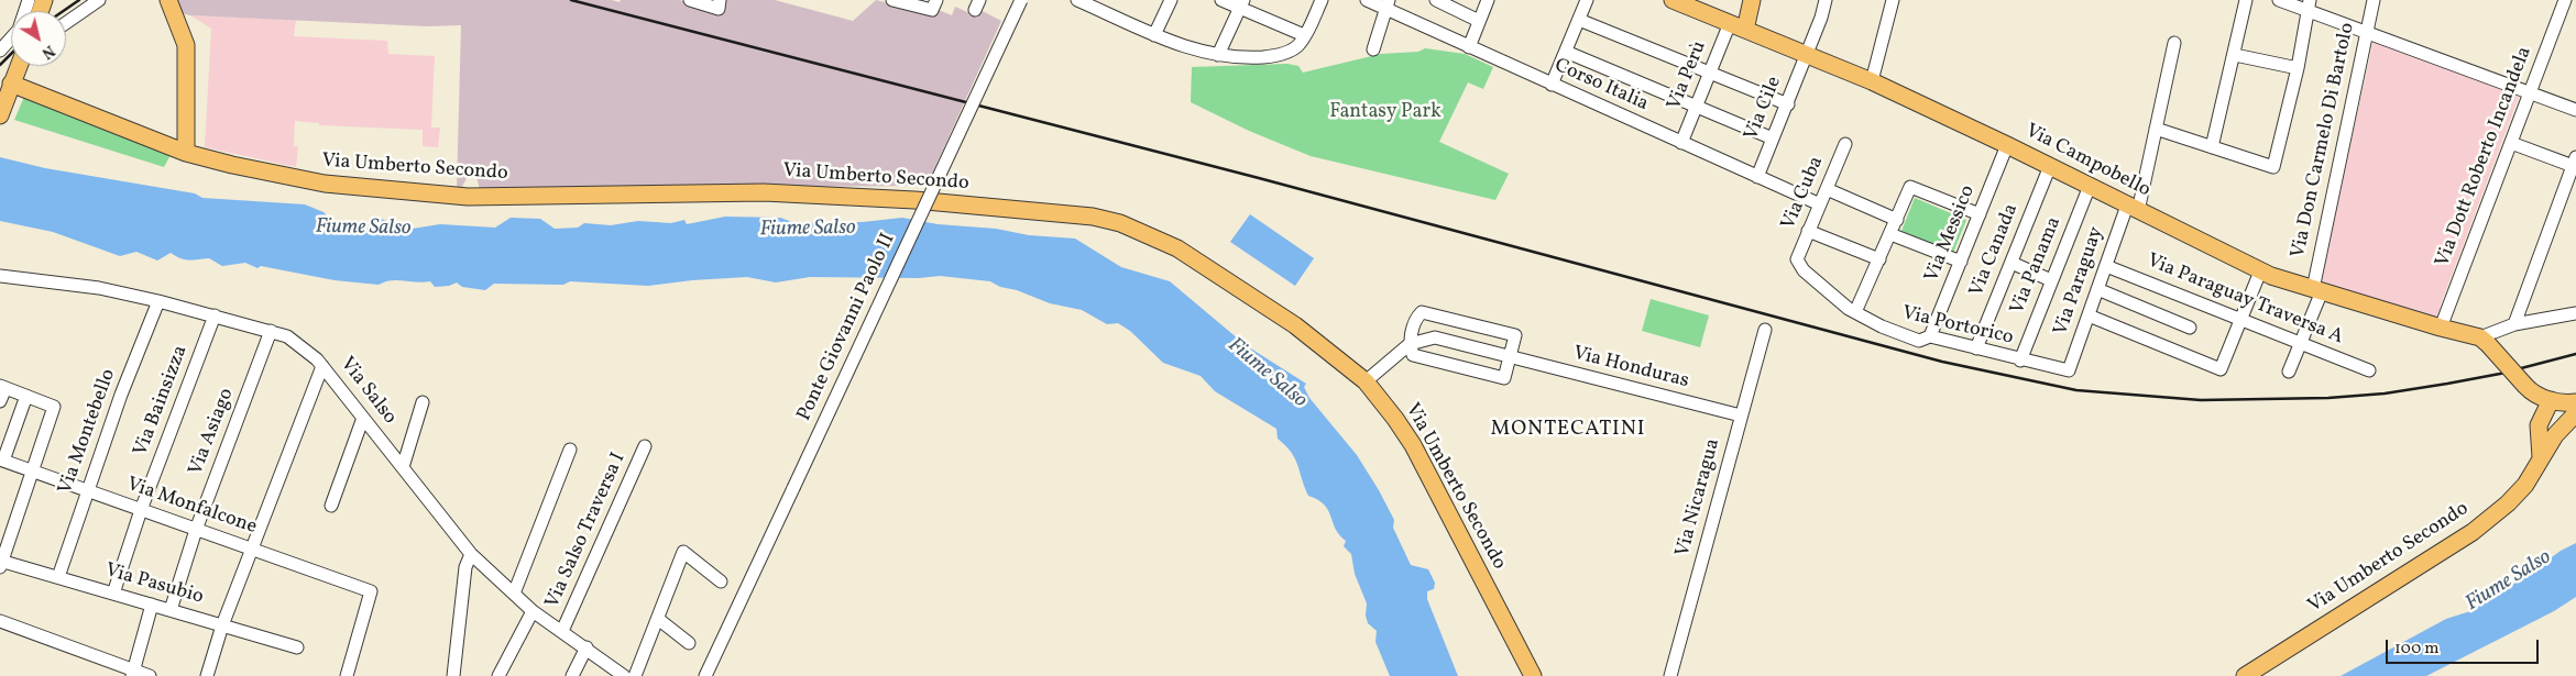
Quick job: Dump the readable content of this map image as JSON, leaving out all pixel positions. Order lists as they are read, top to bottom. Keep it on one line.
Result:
{"streets":{"main road":["Via Campobello","Via Umberto Secondo"],"street":["Via Perù","Corso Italia","Via Cile","Via Don Carmelo Di Bartolo","Via Dott Roberto Incandela","Via Cuba","Via Messico","Via Canada","Via Panama","Via Paraguay","Via Paraguay Traversa A","Via Portorico","Ponte Giovanni Paolo II","Via Honduras","Via Salso","Via Bainsizza","Via Montebello","Via Asiago","Via Nicaragua","Via Monfalcone","Via Salso Traversa I","Via Pasubio"]},"crossings":[["Via Perù","Corso Italia"],["Via Perù","Via Campobello"],["Corso Italia","Via Cile"],["Corso Italia","Via Cuba"],["Via Cile","Via Campobello"],["Via Don Carmelo Di Bartolo","Via Campobello"],["Via Don Carmelo Di Bartolo","Via Paraguay Traversa A"],["Via Dott Roberto Incandela","Via Campobello"],["Via Campobello","Via Messico"],["Via Campobello","Via Canada"],["Via Campobello","Via Panama"],["Via Campobello","Via Paraguay"],["Via Umberto Secondo","Via Honduras"],["Via Cuba","Via Portorico"],["Via Messico","Via Portorico"],["Via Canada","Via Portorico"],["Via Panama","Via Portorico"],["Via Paraguay","Via Paraguay Traversa A"],["Via Paraguay","Via Portorico"],["Via Honduras","Via Nicaragua"],["Via Salso","Via Bainsizza"],["Via Salso","Via Montebello"],["Via Salso","Via Asiago"],["Via Salso","Via Salso Traversa I"],["Via Bainsizza","Via Monfalcone"],["Via Bainsizza","Via Pasubio"],["Via Montebello","Via Monfalcone"],["Via Montebello","Via Pasubio"],["Via Asiago","Via Monfalcone"],["Via Asiago","Via Pasubio"]],"districts":["MONTECATINI"],"water":["Fiume Salso"],"parks":["Fantasy Park"],"scale_bar":"100 m","north":"bottom right"}
